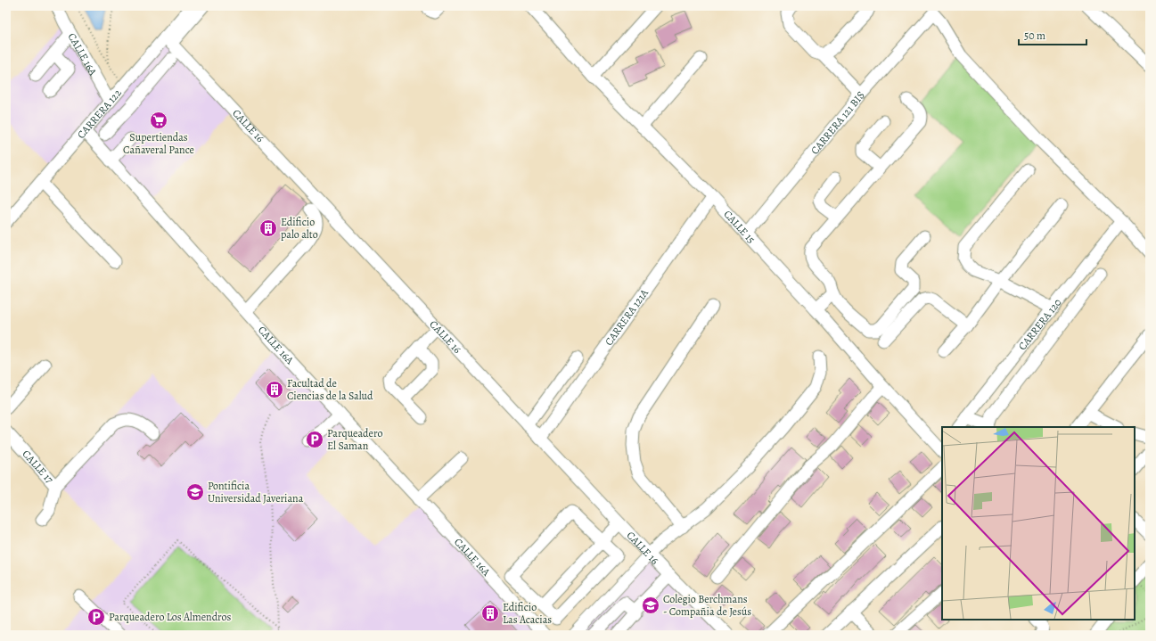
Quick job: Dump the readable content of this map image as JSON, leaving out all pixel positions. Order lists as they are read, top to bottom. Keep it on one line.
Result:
{"streets":{"street":["CALLE 16A","CARRERA 122","CARRERA 121 BIS","CALLE 16","CALLE 15","CARRERA 121A","CARRERA 120","CALLE 17"]},"crossings":[["CALLE 16A","CARRERA 122"],["CARRERA 122","CALLE 16"],["CARRERA 121 BIS","CALLE 15"],["CARRERA 121 BIS","CARRERA 120"],["CALLE 16","CARRERA 121A"],["CALLE 15","CARRERA 121A"]],"places":{"supermarket":["Supertiendas Cañaveral Pance"],"building":["Edificio palo alto","Facultad de Ciencias de la Salud","Edificio Las Acacias"],"parking":["Parqueadero El Saman","Parqueadero Los Almendros"],"school or university":["Pontificia Universidad Javeriana","Colegio Berchmans - Compañia de Jesús"]},"scale_bar":"50 m"}
